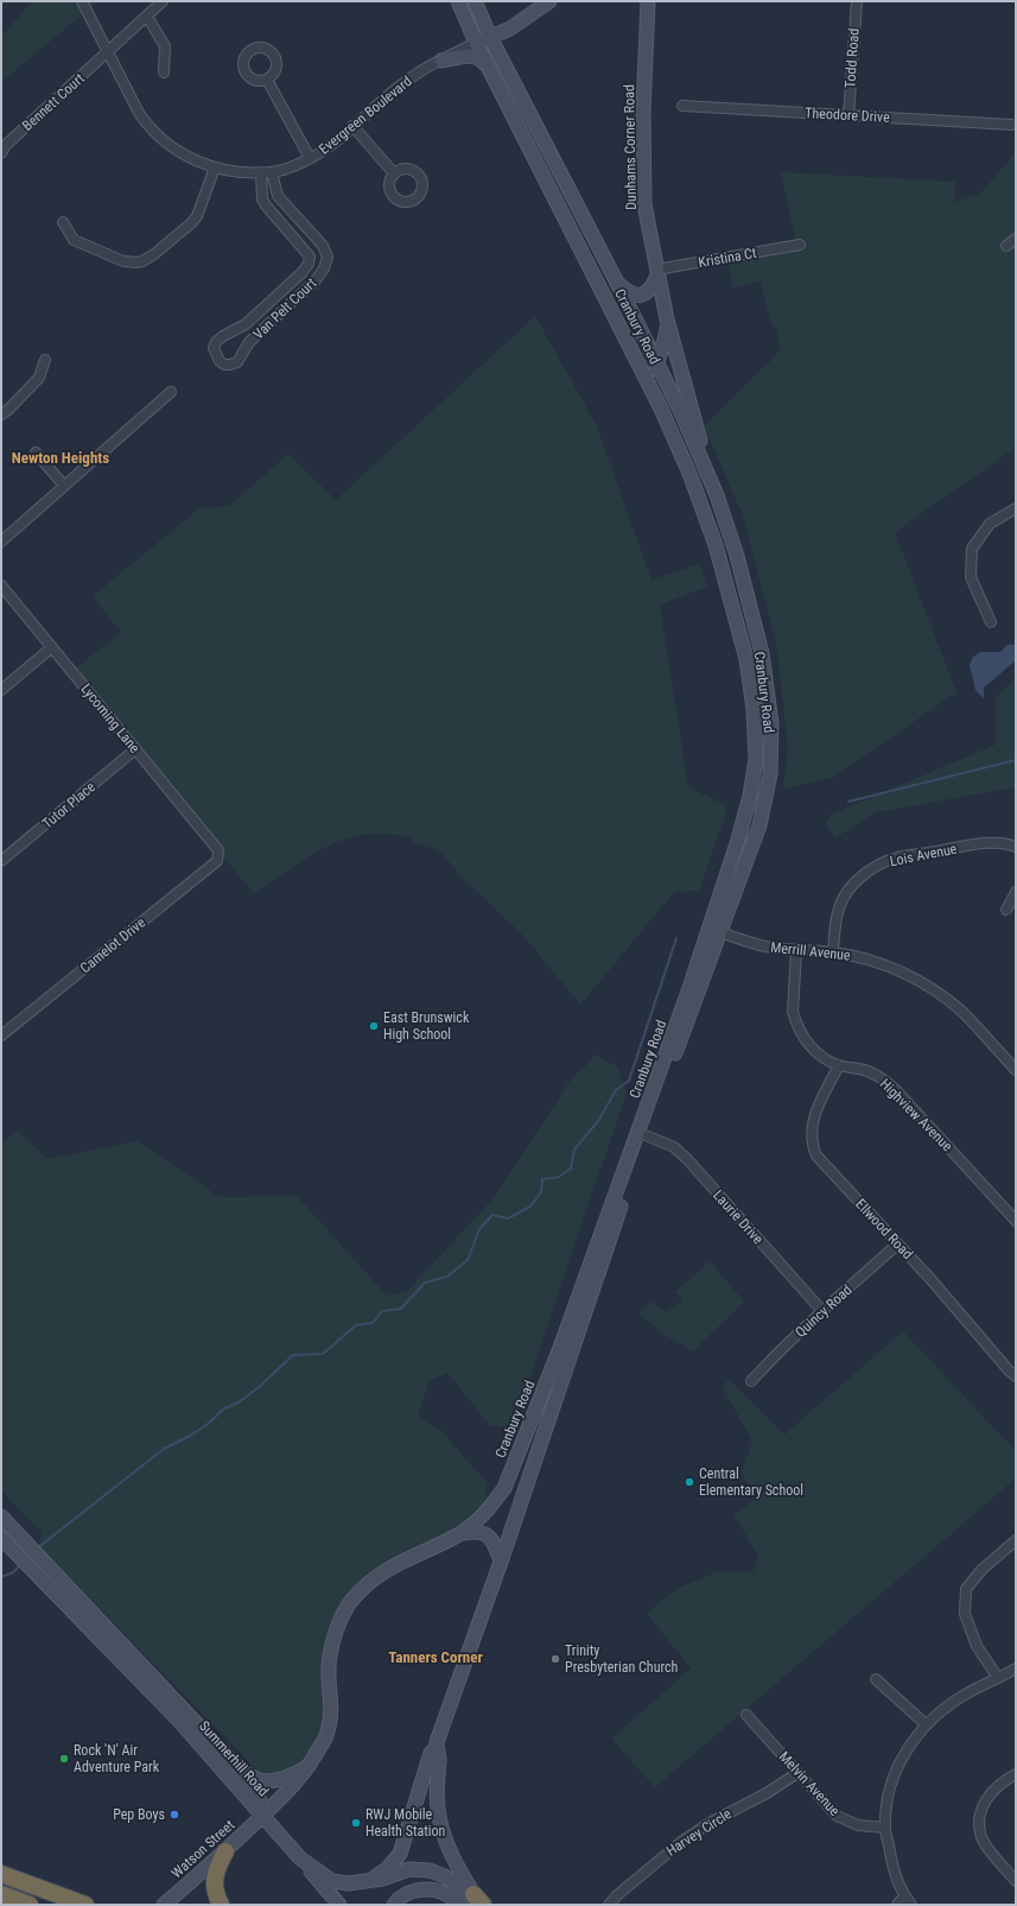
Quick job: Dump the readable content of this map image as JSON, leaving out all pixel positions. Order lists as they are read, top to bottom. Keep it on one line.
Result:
{"streets":{"main road":["Dunhams Corner Road","Cranbury Road","Summerhill Road","Watson Street"],"street":["Todd Road","Bennett Court","Evergreen Boulevard","Theodore Drive","Kristina Ct","Van Pelt Court","Lycoming Lane","Tutor Place","Lois Avenue","Camelot Drive","Merrill Avenue","Highview Avenue","Laurie Drive","Ellwood Road","Quincy Road","Melvin Avenue","Harvey Circle"]},"crossings":[["Todd Road","Theodore Drive"],["Bennett Court","Evergreen Boulevard"],["Evergreen Boulevard","Van Pelt Court"],["Evergreen Boulevard","Cranbury Road"],["Dunhams Corner Road","Kristina Ct"],["Cranbury Road","Merrill Avenue"],["Cranbury Road","Laurie Drive"],["Cranbury Road","Summerhill Road"],["Cranbury Road","Watson Street"],["Lycoming Lane","Tutor Place"],["Lycoming Lane","Camelot Drive"],["Lois Avenue","Merrill Avenue"],["Merrill Avenue","Highview Avenue"],["Highview Avenue","Ellwood Road"],["Laurie Drive","Quincy Road"],["Ellwood Road","Quincy Road"],["Summerhill Road","Watson Street"],["Melvin Avenue","Harvey Circle"]],"districts":["Newton Heights","Tanners Corner"],"places":["East Brunswick High School","Central Elementary School","Trinity Presbyterian Church","Rock 'N' Air Adventure Park","Pep Boys","RWJ Mobile Health Station"]}
